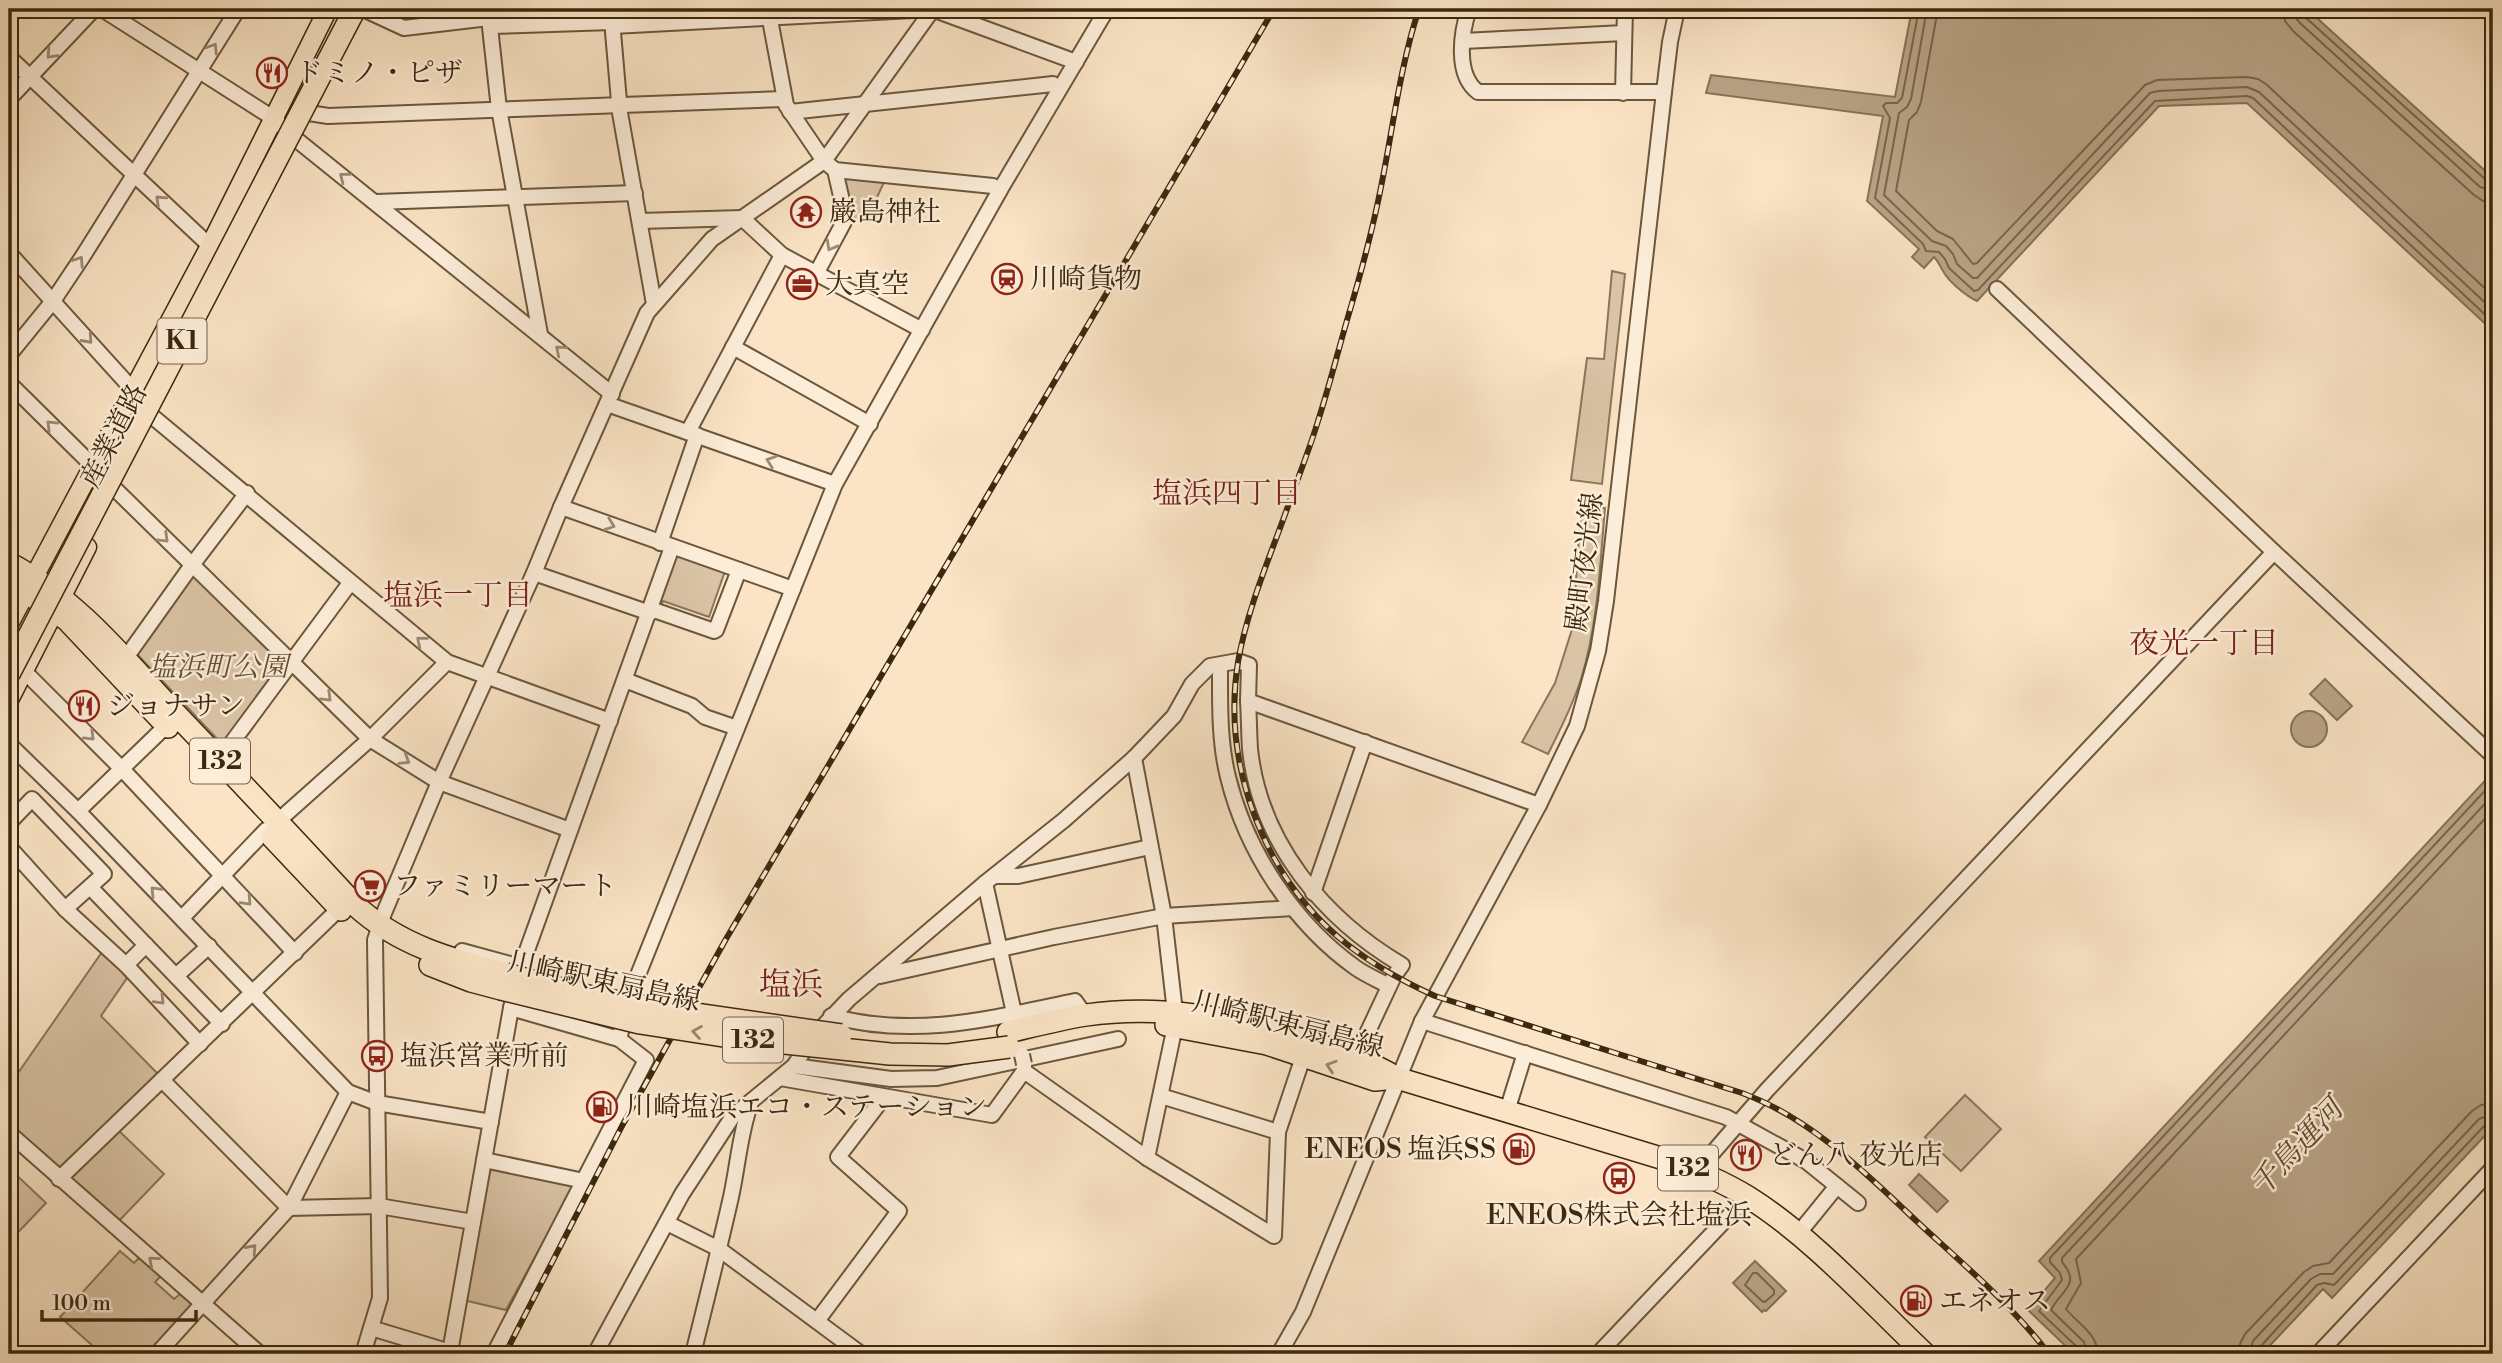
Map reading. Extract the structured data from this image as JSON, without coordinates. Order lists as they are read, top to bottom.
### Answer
{
  "streets": {
    "highway": ["K1", "132", "川崎駅東扇島線"],
    "main road": ["産業道路"],
    "street": ["殿町夜光線"]
  },
  "crossings": [
    ["K1", "産業道路"],
    ["産業道路", "132"],
    ["産業道路", "川崎駅東扇島線"],
    ["殿町夜光線", "川崎駅東扇島線"],
    ["132", "川崎駅東扇島線"]
  ],
  "districts": [
    "塩浜四丁目",
    "塩浜一丁目",
    "夜光一丁目",
    "塩浜"
  ],
  "water": ["千鳥運河"],
  "parks": ["塩浜町公園"],
  "places": {
    "restaurant": ["ドミノ・ピザ", "ジョナサン", "どん八 夜光店"],
    "temple": ["巌島神社"],
    "station": ["川崎貨物"],
    "office": ["大真空"],
    "supermarket": ["ファミリーマート"],
    "bus stop": ["塩浜営業所前", "ENEOS株式会社塩浜"],
    "fuel station": ["川崎塩浜エコ・ステーション", "ENEOS 塩浜SS", "エネオス"]
  },
  "scale_bar": "100 m"
}
